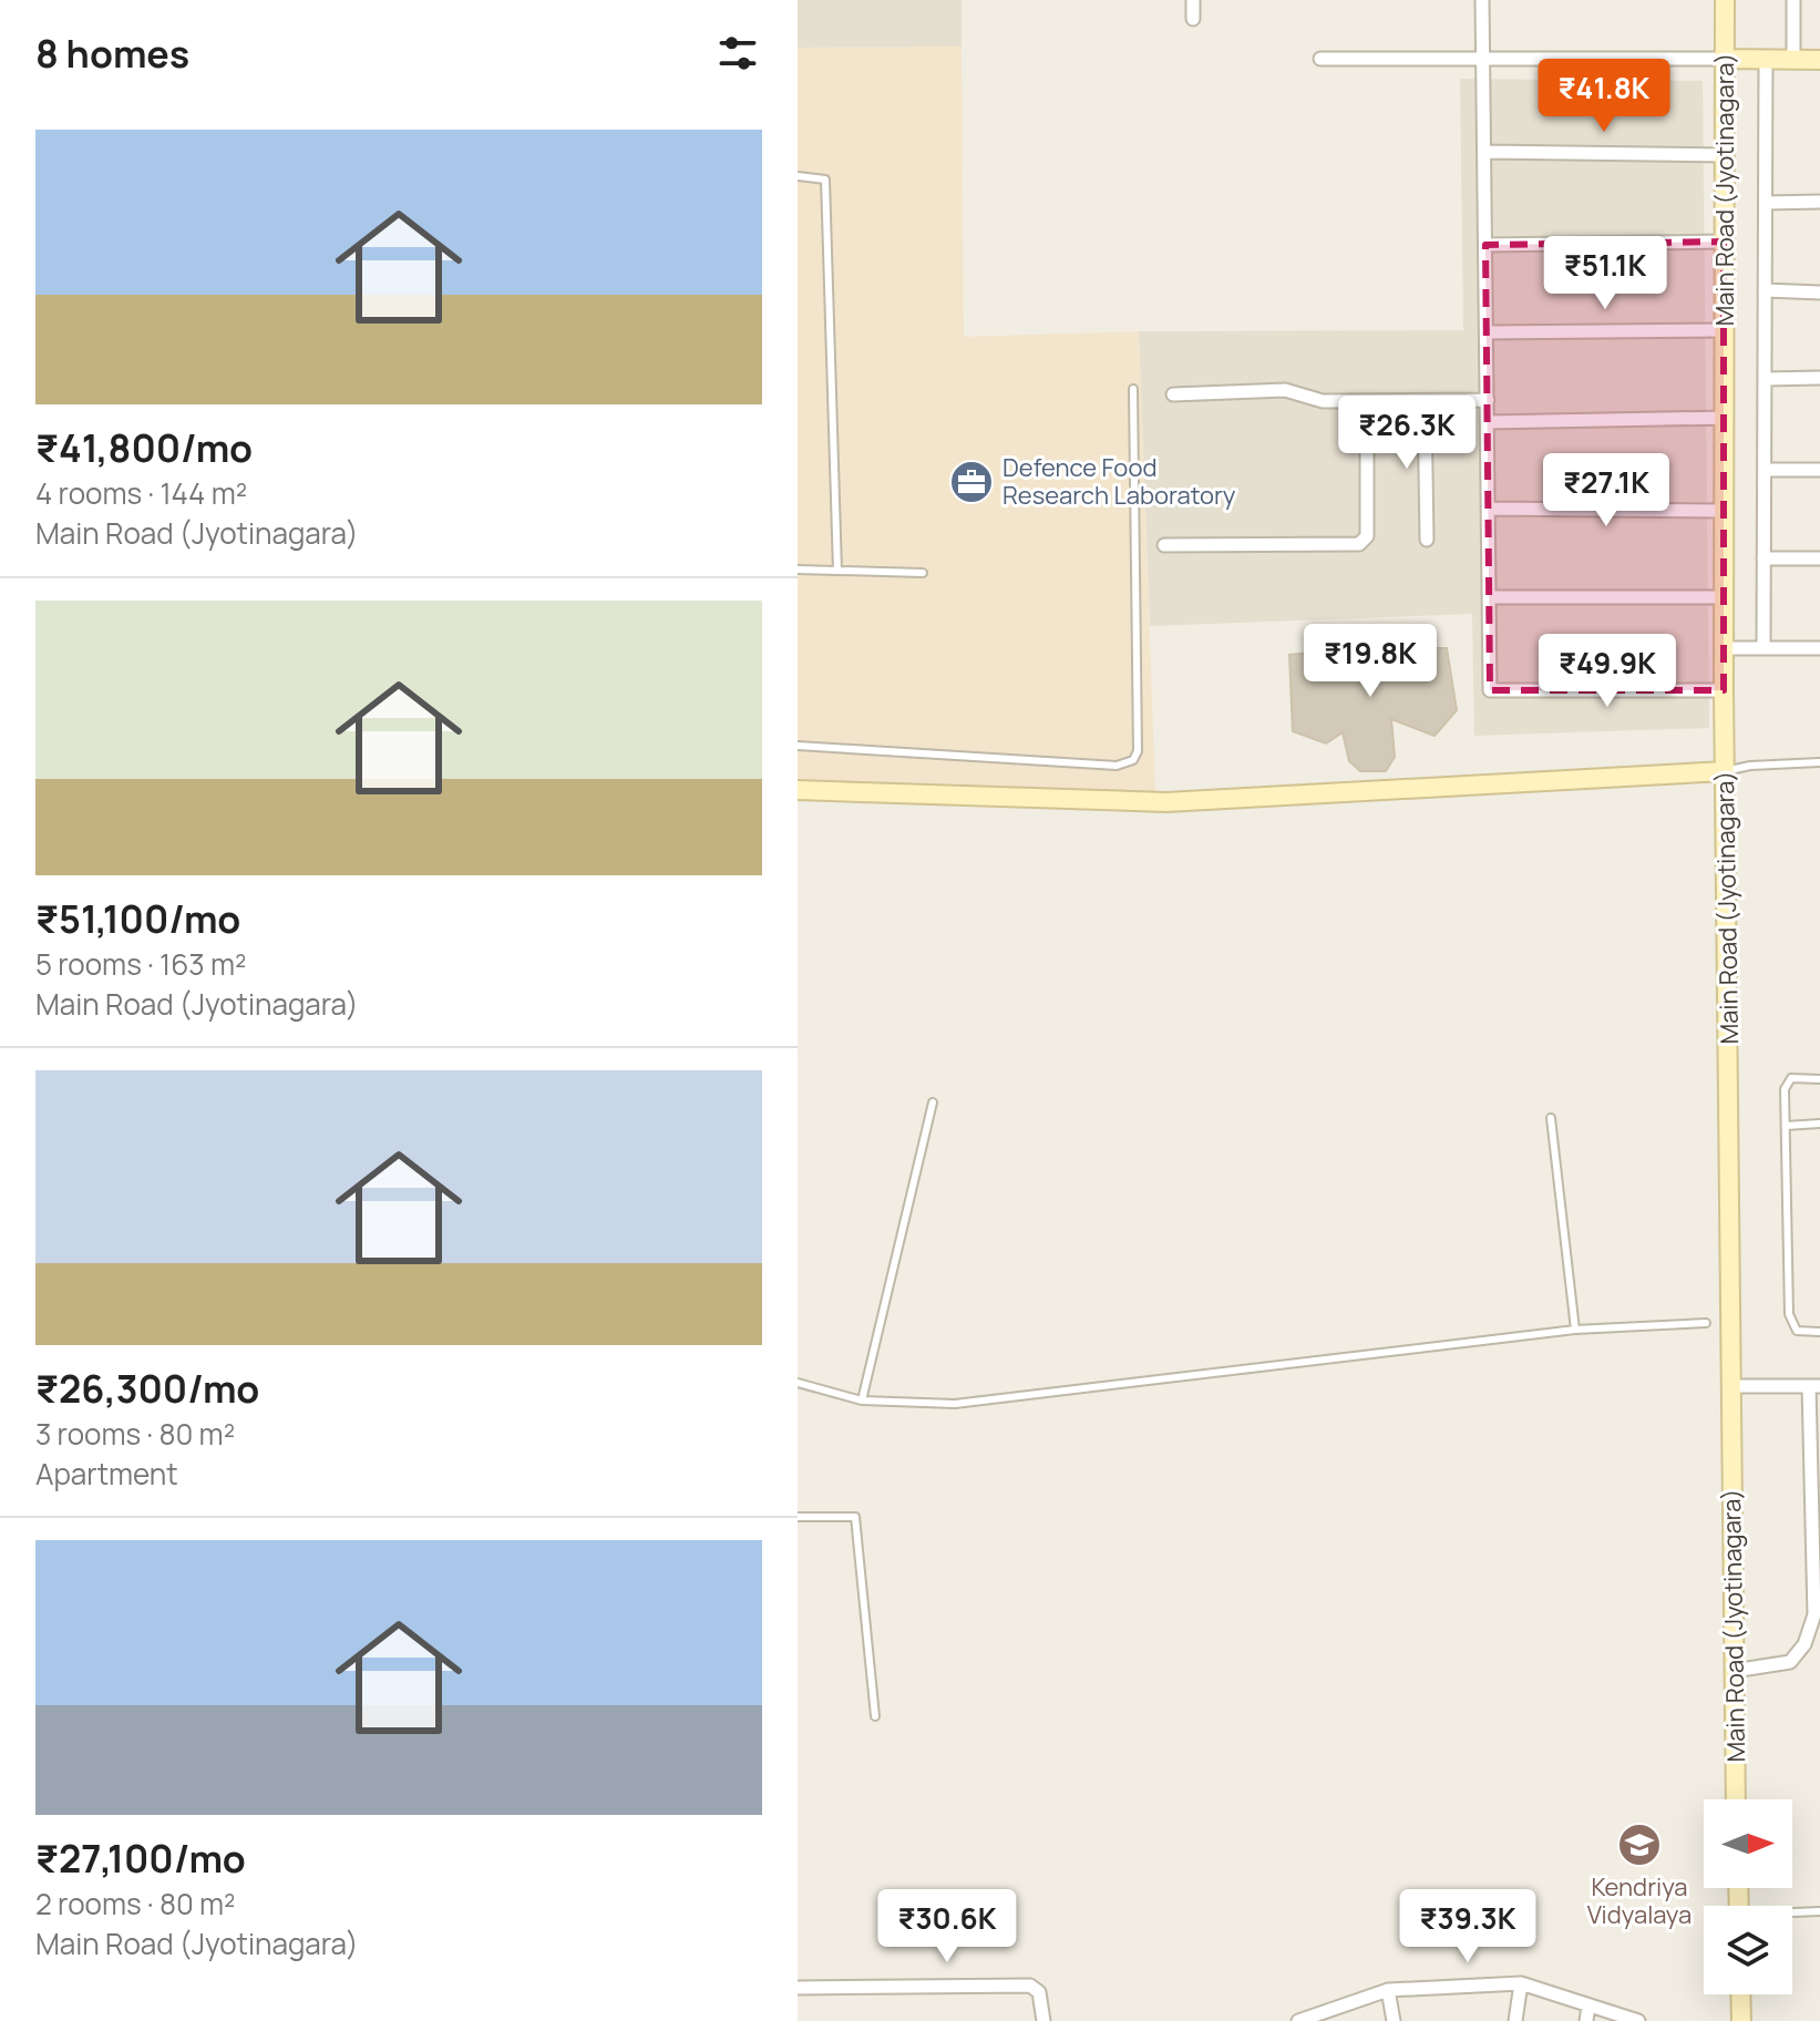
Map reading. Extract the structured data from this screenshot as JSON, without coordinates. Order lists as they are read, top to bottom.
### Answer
{
  "streets": {
    "street": ["Main Road (Jyotinagara)"]
  },
  "places": {
    "office": ["Defence Food Research Laboratory"],
    "school or university": ["Kendriya Vidyalaya"]
  },
  "north": "right",
  "page": {
    "heading": "8 homes",
    "price": [
      "₹41.8K",
      "₹51.1K",
      "₹26.3K",
      "₹27.1K",
      "₹19.8K",
      "₹49.9K",
      "₹30.6K",
      "₹39.3K"
    ],
    "list": [
      {
        "name": "₹41,800/mo",
        "note": "4 rooms · 144 m² · Main Road (Jyotinagara)"
      },
      {
        "name": "₹51,100/mo",
        "note": "5 rooms · 163 m² · Main Road (Jyotinagara)"
      },
      {
        "name": "₹26,300/mo",
        "note": "3 rooms · 80 m² · Apartment"
      },
      {
        "name": "₹27,100/mo",
        "note": "2 rooms · 80 m² · Main Road (Jyotinagara)"
      }
    ]
  }
}
